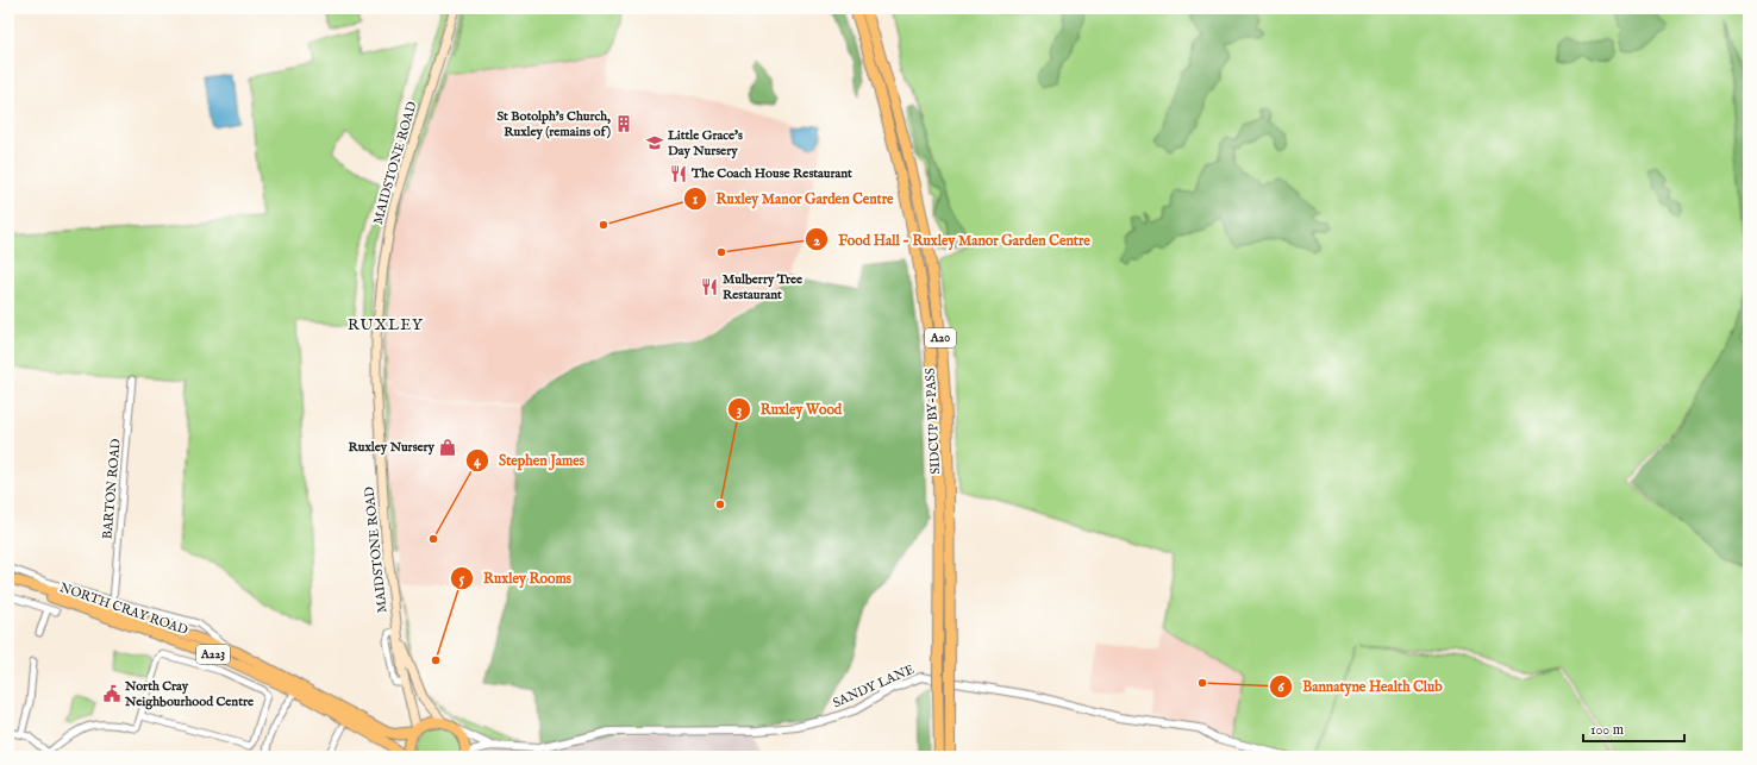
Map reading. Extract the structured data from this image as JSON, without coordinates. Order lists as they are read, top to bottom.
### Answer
{
  "streets": {
    "main road": [
      "MAIDSTONE ROAD",
      "A20",
      "SIDCUP BY-PASS",
      "NORTH CRAY ROAD",
      "A223"
    ],
    "street": ["BARTON ROAD", "SANDY LANE"]
  },
  "crossings": [
    ["MAIDSTONE ROAD", "NORTH CRAY ROAD"],
    ["BARTON ROAD", "NORTH CRAY ROAD"]
  ],
  "districts": ["RUXLEY"],
  "places": {
    "building": ["St Botolph's Church, Ruxley (remains of)"],
    "school or university": ["Little Grace's Day Nursery"],
    "restaurant": ["The Coach House Restaurant", "Mulberry Tree Restaurant"],
    "other": [
      "Ruxley Manor Garden Centre",
      "Food Hall - Ruxley Manor Garden Centre",
      "Ruxley Wood",
      "Stephen James",
      "Ruxley Rooms",
      "Bannatyne Health Club"
    ],
    "shop": ["Ruxley Nursery"],
    "public building": ["North Cray Neighbourhood Centre"]
  },
  "scale_bar": "100 m"
}
